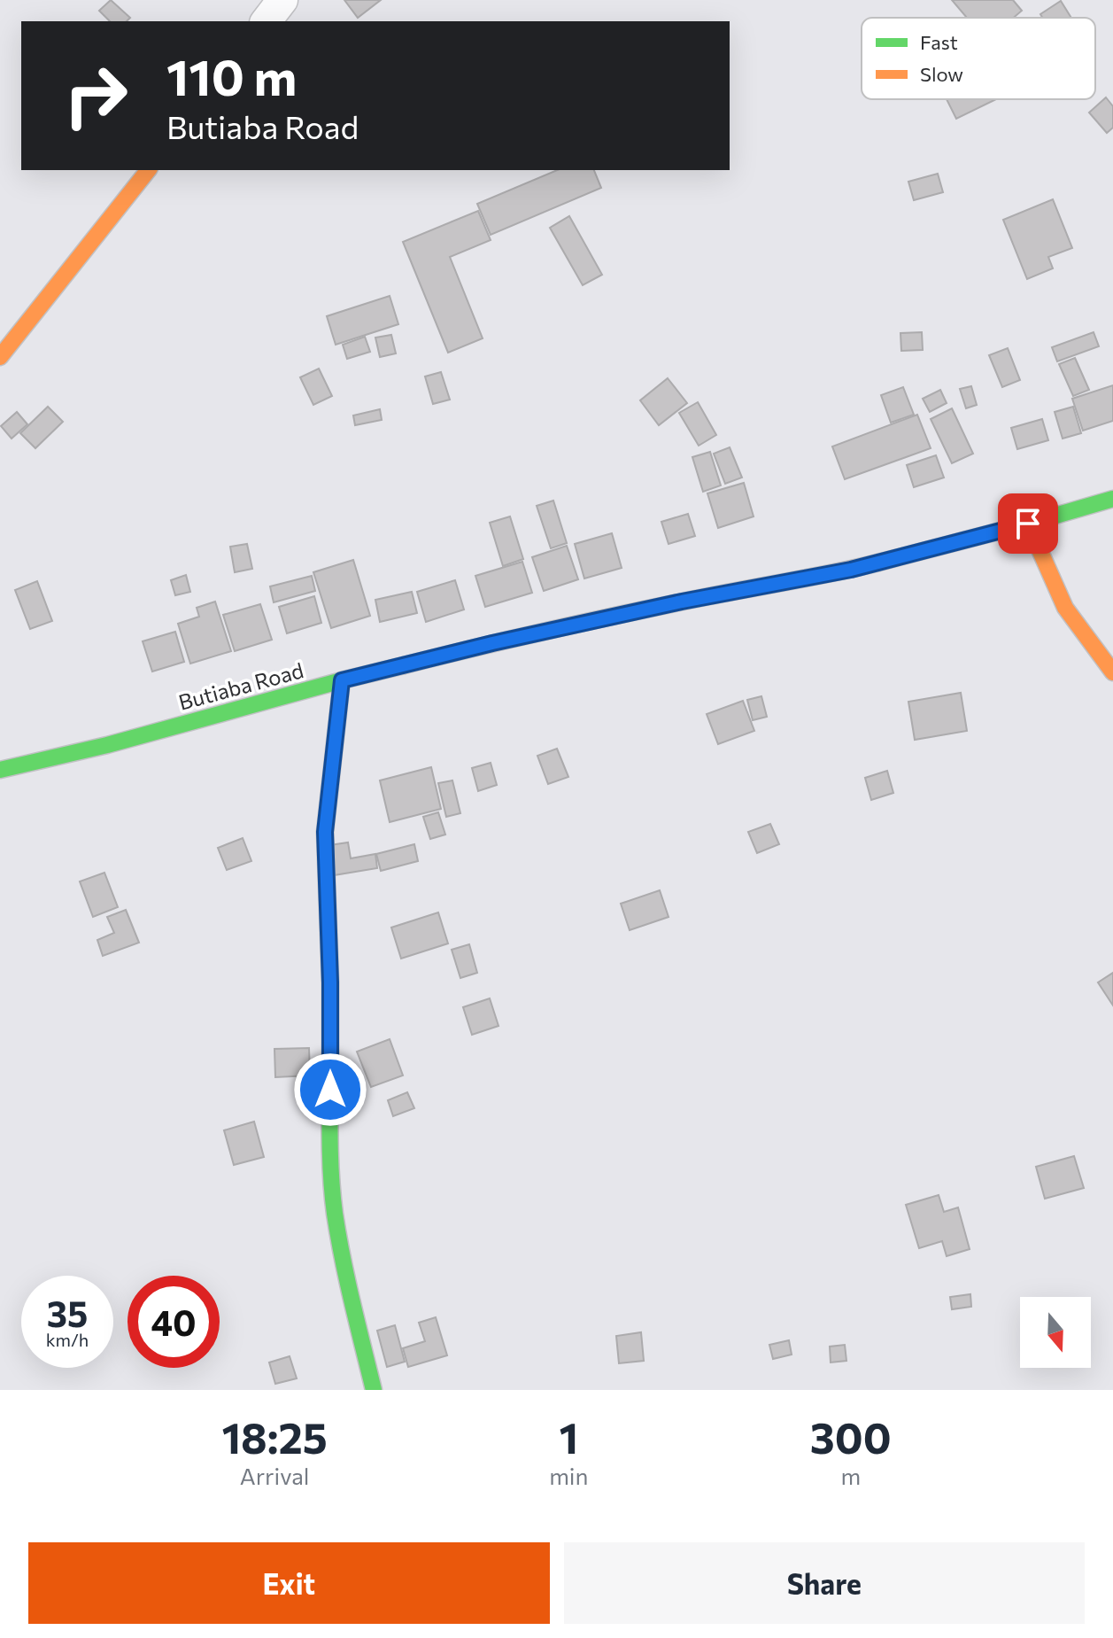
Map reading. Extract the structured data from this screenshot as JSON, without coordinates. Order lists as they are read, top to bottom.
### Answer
{
  "streets": {
    "main road": ["Butiaba Road"]
  },
  "legend": ["Fast", "Slow"],
  "north": "bottom",
  "page": {
    "turn": ["110 m", "Butiaba Road"],
    "speed": "35 km/h",
    "limit": "40",
    "eta": [
      "18:25",
      "Arrival",
      "1",
      "min",
      "300",
      "m"
    ],
    "buttons": ["Exit", "Share"]
  }
}
